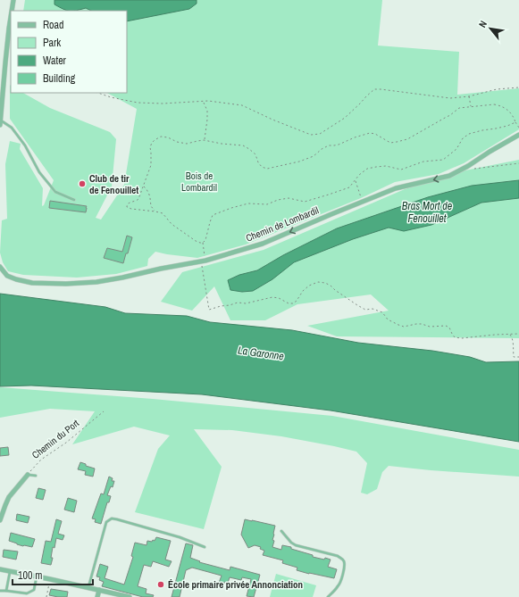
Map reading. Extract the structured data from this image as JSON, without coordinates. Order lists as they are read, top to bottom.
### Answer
{
  "streets": {
    "street": ["Chemin de Lombardil"],
    "path": ["Chemin du Port"]
  },
  "one_way": ["Chemin de Lombardil"],
  "water": ["Bras Mort de Fenouillet", "La Garonne"],
  "parks": ["Bois de Lombardil"],
  "places": ["Club de tir de Fenouillet", "École primaire privée Annonciation"],
  "legend": [
    "Road",
    "Park",
    "Water",
    "Building"
  ],
  "scale_bar": "100 m",
  "north": "top left"
}
